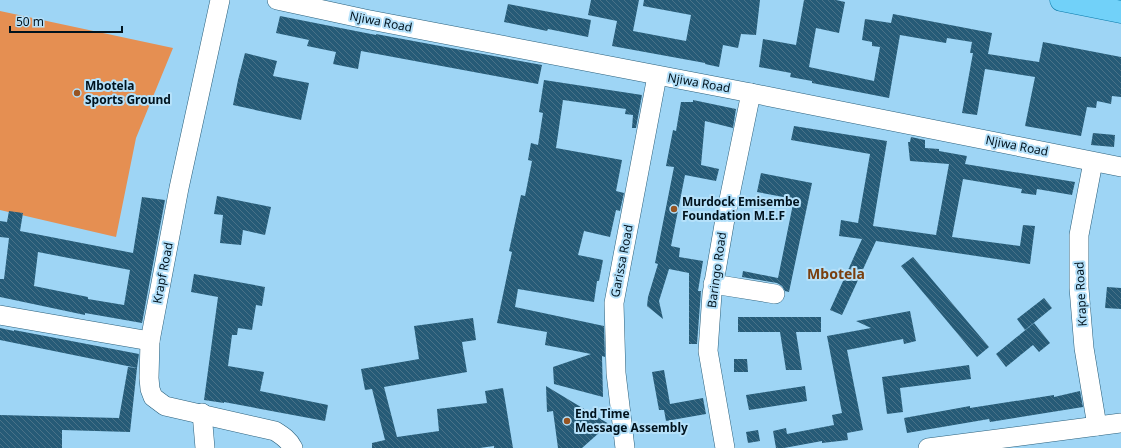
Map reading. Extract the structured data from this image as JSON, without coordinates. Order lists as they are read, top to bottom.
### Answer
{
  "streets": {
    "street": [
      "Njiwa Road",
      "Garissa Road",
      "Baringo Road",
      "Krapf Road",
      "Krape Road"
    ]
  },
  "crossings": [
    ["Njiwa Road", "Garissa Road"],
    ["Njiwa Road", "Baringo Road"],
    ["Njiwa Road", "Krape Road"]
  ],
  "districts": ["Mbotela"],
  "places": ["Mbotela Sports Ground", "Murdock Emisembe Foundation M.E.F", "End Time Message Assembly"],
  "scale_bar": "50 m"
}
